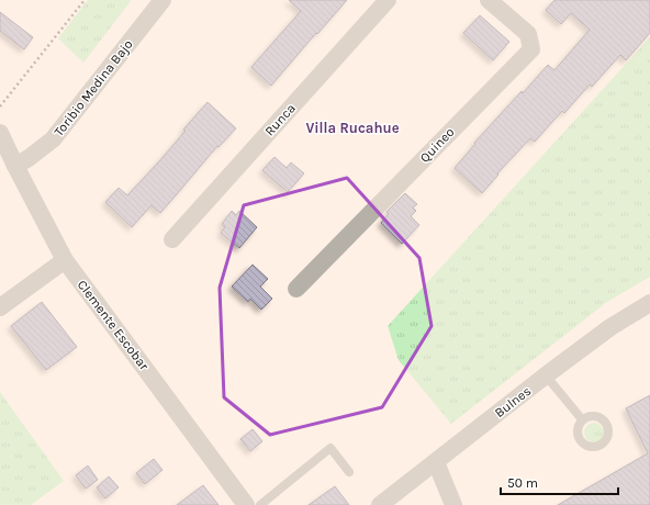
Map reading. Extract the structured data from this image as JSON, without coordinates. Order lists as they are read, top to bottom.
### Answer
{
  "streets": {
    "street": [
      "Toribio Medina Bajo",
      "Runca",
      "Quineo",
      "Clemente Escobar",
      "Bulnes"
    ]
  },
  "crossings": [
    ["Toribio Medina Bajo", "Clemente Escobar"]
  ],
  "districts": ["Villa Rucahue"],
  "scale_bar": "50 m"
}
